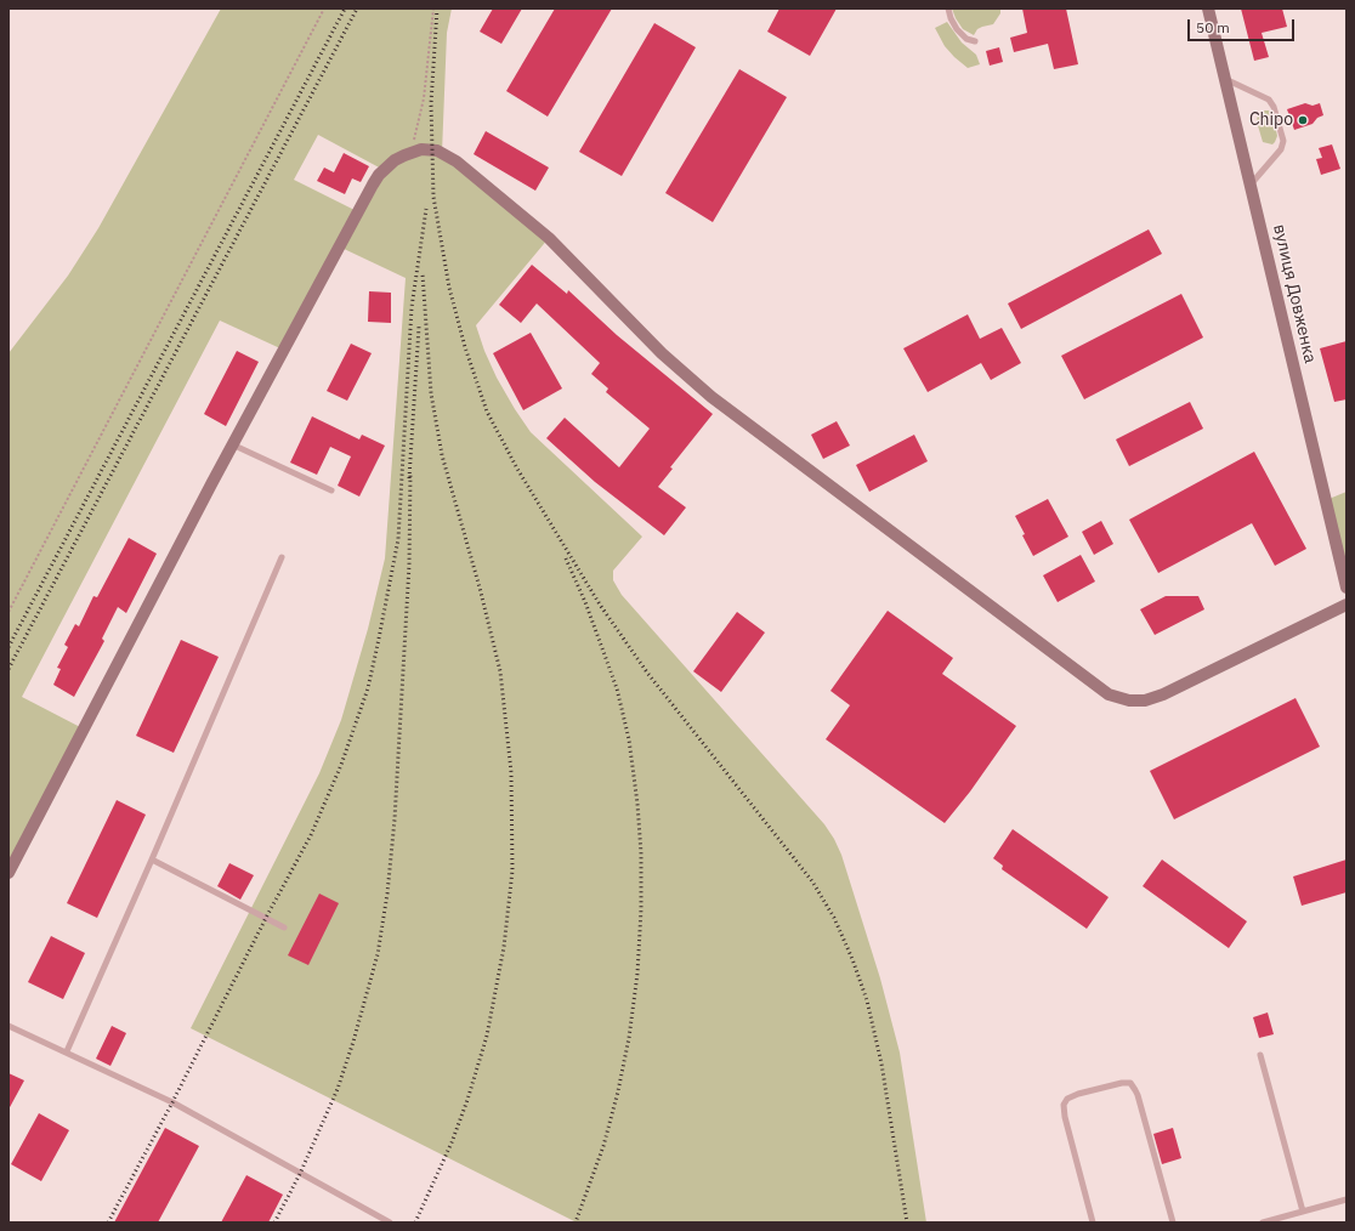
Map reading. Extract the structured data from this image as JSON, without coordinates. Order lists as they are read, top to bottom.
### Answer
{
  "streets": {
    "street": ["вулиця Довженка"]
  },
  "places": ["Chipo"],
  "scale_bar": "50 m"
}
